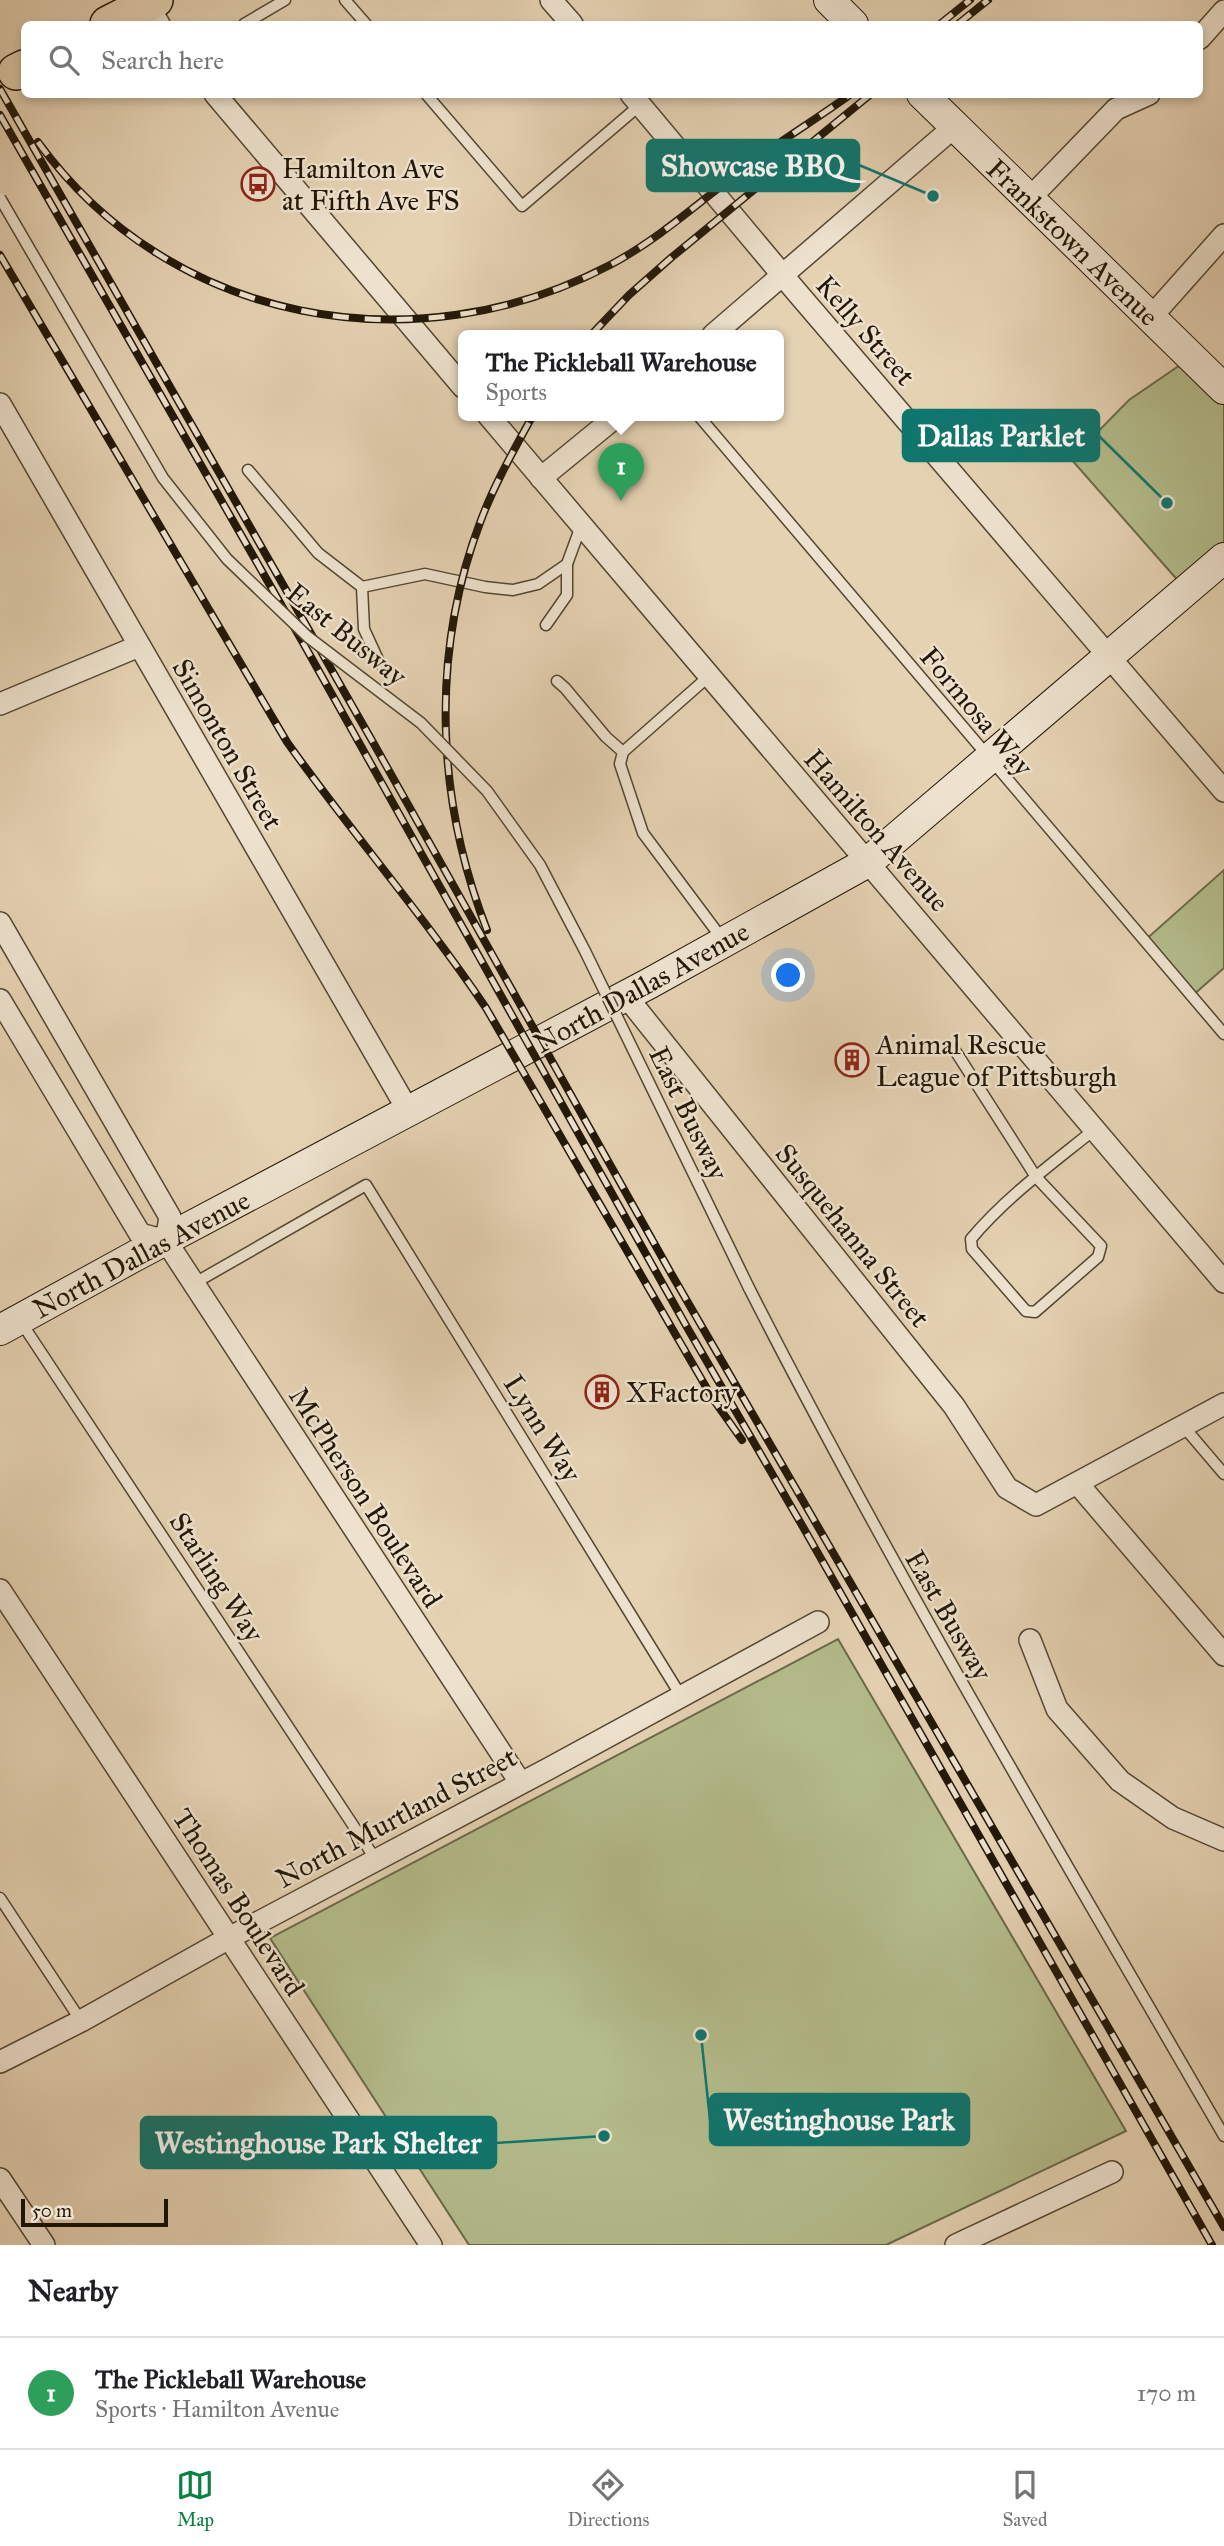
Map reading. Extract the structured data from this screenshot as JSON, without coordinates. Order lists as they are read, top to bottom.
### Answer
{
  "streets": {
    "main road": ["Frankstown Avenue", "North Dallas Avenue"],
    "street": [
      "Kelly Street",
      "Simonton Street",
      "Hamilton Avenue",
      "Susquehanna Street",
      "McPherson Boulevard",
      "North Murtland Street",
      "Thomas Boulevard"
    ],
    "lane": [
      "East Busway",
      "Formosa Way",
      "Lynn Way",
      "Starling Way"
    ]
  },
  "crossings": [
    ["Kelly Street", "North Dallas Avenue"],
    ["Formosa Way", "North Dallas Avenue"],
    ["Simonton Street", "North Dallas Avenue"],
    ["Hamilton Avenue", "North Dallas Avenue"],
    ["North Dallas Avenue", "Susquehanna Street"],
    ["North Dallas Avenue", "McPherson Boulevard"],
    ["North Dallas Avenue", "Starling Way"],
    ["Lynn Way", "McPherson Boulevard"],
    ["Lynn Way", "North Murtland Street"],
    ["McPherson Boulevard", "North Murtland Street"],
    ["Starling Way", "North Murtland Street"],
    ["North Murtland Street", "Thomas Boulevard"]
  ],
  "places": {
    "bus stop": ["Hamilton Ave at Fifth Ave FS"],
    "other": [
      "Showcase BBQ",
      "Dallas Parklet",
      "Westinghouse Park",
      "Westinghouse Park Shelter"
    ],
    "building": ["Animal Rescue League of Pittsburgh", "XFactory"]
  },
  "scale_bar": "50 m",
  "page": {
    "search": "Search here",
    "popup": ["The Pickleball Warehouse", "Sports"],
    "pins": "1",
    "scale": "50 m",
    "heading": "Nearby",
    "list": [
      {
        "mark": "1",
        "name": "The Pickleball Warehouse",
        "note": "Sports · Hamilton Avenue",
        "value": "170 m"
      }
    ],
    "nav": ["Map", "Directions", "Saved"]
  }
}
